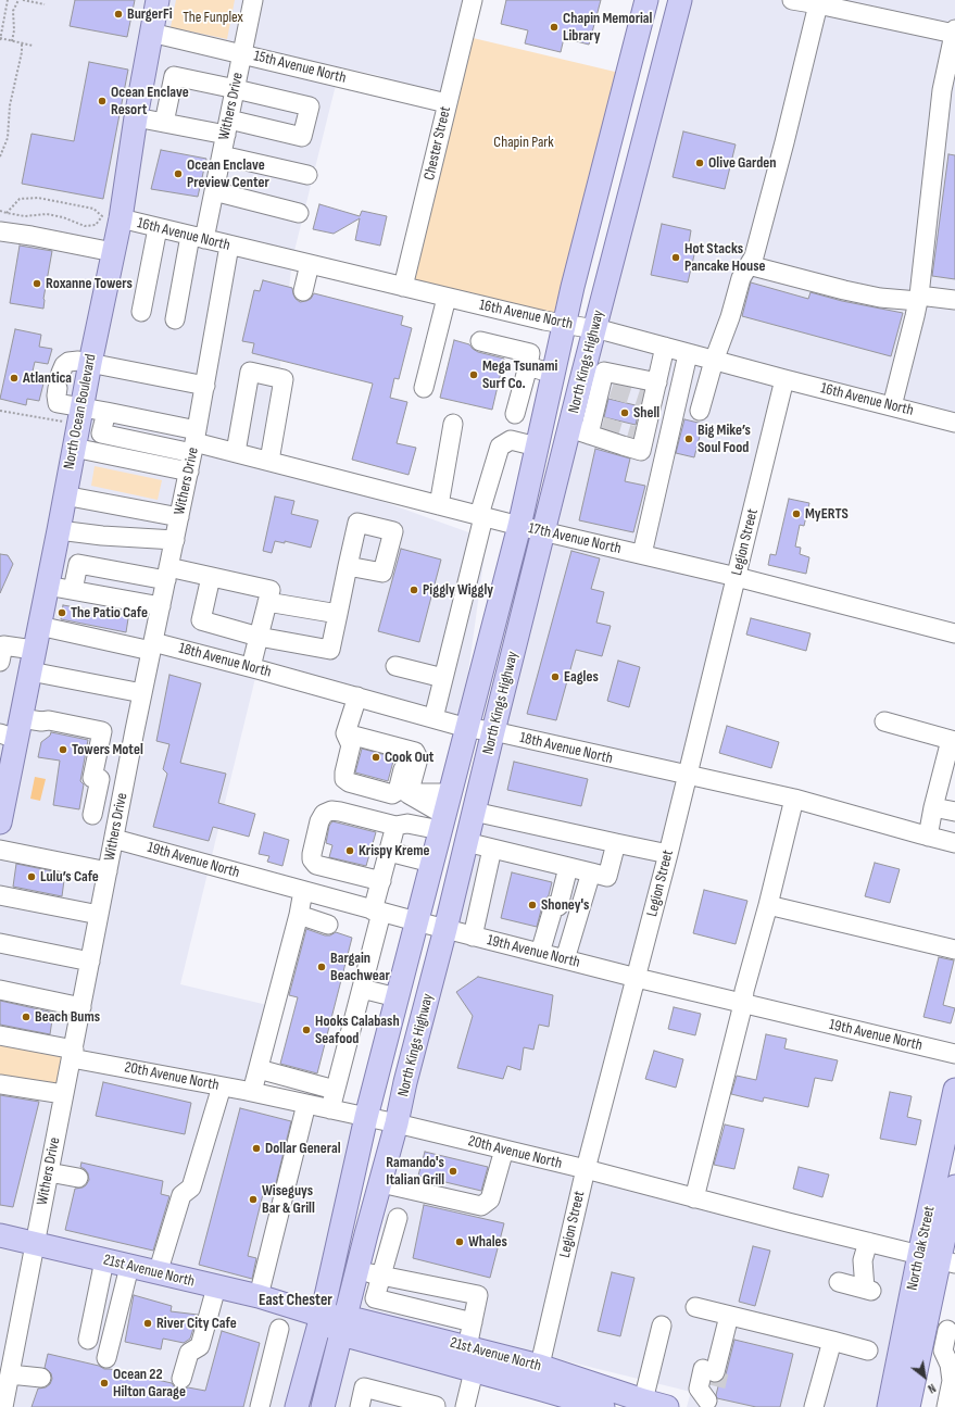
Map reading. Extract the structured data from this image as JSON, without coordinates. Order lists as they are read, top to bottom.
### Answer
{
  "streets": {
    "main road": [
      "North Kings Highway",
      "North Ocean Boulevard",
      "North Oak Street",
      "21st Avenue North"
    ],
    "street": [
      "15th Avenue North",
      "Withers Drive",
      "Chester Street",
      "16th Avenue North",
      "17th Avenue North",
      "Legion Street",
      "18th Avenue North",
      "19th Avenue North",
      "20th Avenue North"
    ]
  },
  "crossings": [
    ["15th Avenue North", "Withers Drive"],
    ["15th Avenue North", "Chester Street"],
    ["15th Avenue North", "North Ocean Boulevard"],
    ["Withers Drive", "16th Avenue North"],
    ["Withers Drive", "17th Avenue North"],
    ["Withers Drive", "18th Avenue North"],
    ["Withers Drive", "19th Avenue North"],
    ["Withers Drive", "20th Avenue North"],
    ["Withers Drive", "21st Avenue North"],
    ["Chester Street", "16th Avenue North"],
    ["16th Avenue North", "North Kings Highway"],
    ["16th Avenue North", "North Ocean Boulevard"],
    ["16th Avenue North", "Legion Street"],
    ["North Kings Highway", "17th Avenue North"],
    ["North Kings Highway", "18th Avenue North"],
    ["North Kings Highway", "19th Avenue North"],
    ["North Kings Highway", "20th Avenue North"],
    ["North Kings Highway", "21st Avenue North"],
    ["North Ocean Boulevard", "18th Avenue North"],
    ["17th Avenue North", "Legion Street"],
    ["Legion Street", "18th Avenue North"],
    ["Legion Street", "19th Avenue North"],
    ["Legion Street", "20th Avenue North"],
    ["Legion Street", "21st Avenue North"],
    ["20th Avenue North", "North Oak Street"]
  ],
  "districts": ["East Chester"],
  "parks": ["The Funplex", "Chapin Park"],
  "places": [
    "BurgerFi",
    "Chapin Memorial Library",
    "Ocean Enclave Resort",
    "Olive Garden",
    "Ocean Enclave Preview Center",
    "Hot Stacks Pancake House",
    "Roxanne Towers",
    "Mega Tsunami Surf Co.",
    "Atlantica",
    "Shell",
    "Big Mike’s Soul Food",
    "MyERTS",
    "Piggly Wiggly",
    "The Patio Cafe",
    "Eagles",
    "Towers Motel",
    "Cook Out",
    "Krispy Kreme",
    "Lulu’s Cafe",
    "Shoney's",
    "Bargain Beachwear",
    "Beach Bums",
    "Hooks Calabash Seafood",
    "Dollar General",
    "Ramando's Italian Grill",
    "Wiseguys Bar & Grill",
    "Whales",
    "River City Cafe",
    "Ocean 22 Hilton Garage"
  ],
  "north": "bottom right"
}
